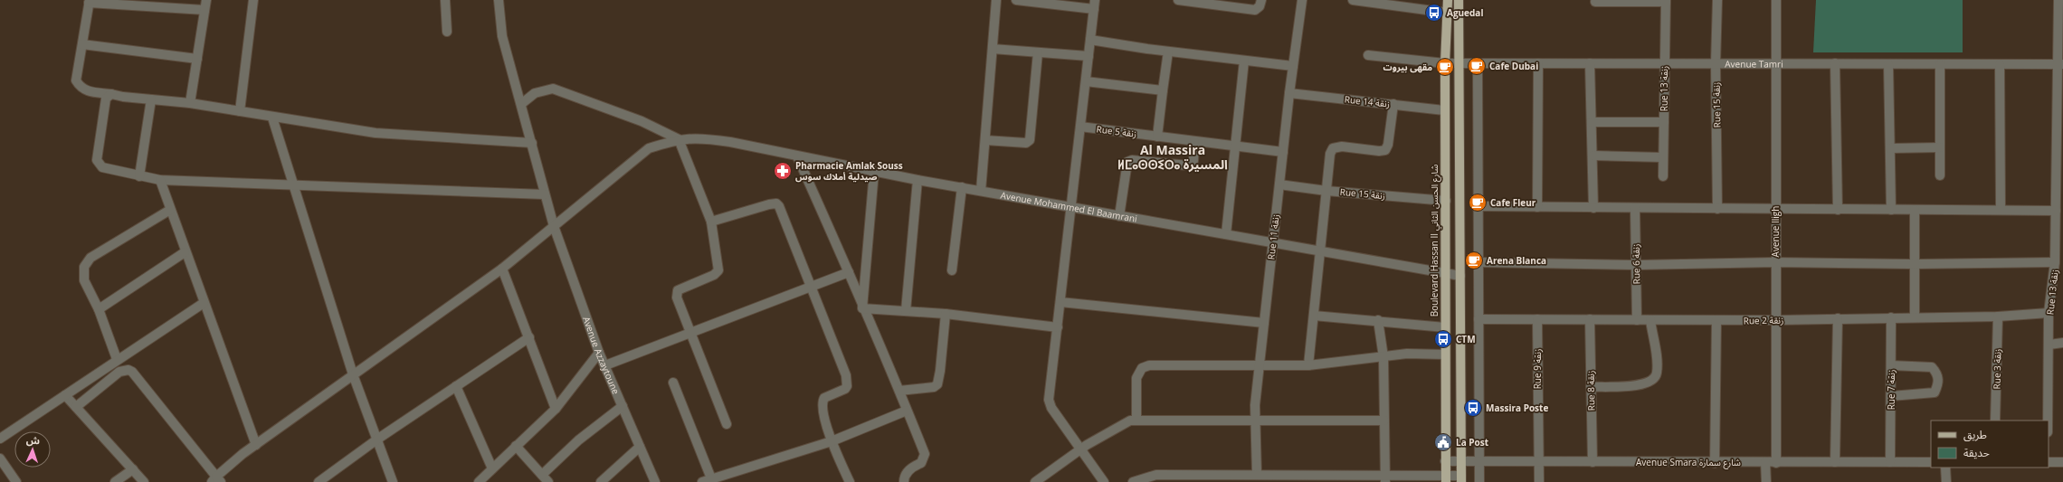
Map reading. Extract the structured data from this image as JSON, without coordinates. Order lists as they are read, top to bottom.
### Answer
{
  "streets": {
    "main road": ["Boulevard Hassan II شارع الحسن الثاني"],
    "street": [
      "Avenue Tamri",
      "Rue 13 زنقة",
      "Rue 14 زنقة",
      "Rue 15 زنقة",
      "Rue 5 زنقة",
      "Avenue Mohammed El Baamrani",
      "Avenue Iligh",
      "Rue 11 زنقة",
      "Rue 6 زنقة",
      "Rue 2 زنقة",
      "Avenue Azzaytoune",
      "Rue 9 زنقة",
      "Rue 3 زنقة",
      "Rue 7 زنقة",
      "Rue 8 زنقة",
      "Avenue Smara شارع سمارة"
    ]
  },
  "crossings": [
    ["Avenue Tamri", "Rue 13 زنقة"],
    ["Avenue Tamri", "Rue 15 زنقة"],
    ["Avenue Tamri", "Avenue Iligh"],
    ["Avenue Tamri", "Boulevard Hassan II شارع الحسن الثاني"],
    ["Rue 13 زنقة", "Rue 2 زنقة"],
    ["Rue 14 زنقة", "Rue 11 زنقة"],
    ["Rue 14 زنقة", "Boulevard Hassan II شارع الحسن الثاني"],
    ["Rue 15 زنقة", "Rue 11 زنقة"],
    ["Rue 15 زنقة", "Boulevard Hassan II شارع الحسن الثاني"],
    ["Rue 5 زنقة", "Rue 11 زنقة"],
    ["Avenue Mohammed El Baamrani", "Rue 11 زنقة"],
    ["Avenue Mohammed El Baamrani", "Boulevard Hassan II شارع الحسن الثاني"],
    ["Avenue Mohammed El Baamrani", "Avenue Azzaytoune"],
    ["Avenue Iligh", "Rue 2 زنقة"],
    ["Avenue Iligh", "Avenue Smara شارع سمارة"],
    ["Boulevard Hassan II شارع الحسن الثاني", "Avenue Smara شارع سمارة"],
    ["Rue 6 زنقة", "Rue 2 زنقة"],
    ["Rue 2 زنقة", "Rue 9 زنقة"],
    ["Rue 2 زنقة", "Rue 3 زنقة"],
    ["Rue 2 زنقة", "Rue 7 زنقة"],
    ["Rue 2 زنقة", "Rue 8 زنقة"],
    ["Rue 9 زنقة", "Avenue Smara شارع سمارة"],
    ["Rue 7 زنقة", "Avenue Smara شارع سمارة"],
    ["Rue 8 زنقة", "Avenue Smara شارع سمارة"]
  ],
  "districts": ["Al Massira ⵍⵎⴰⵙⵙⵉⵔⴰ المسيرة"],
  "places": {
    "bus stop": ["Aguedal", "CTM", "Massira Poste"],
    "cafe": [
      "Cafe Dubai",
      "مقهى بيروت",
      "Cafe Fleur",
      "Arena Blanca"
    ],
    "pharmacy": ["Pharmacie Amlak Souss صيدلية أملاك سوس"],
    "public building": ["La Post"]
  },
  "legend": ["طريق", "حديقة"],
  "north": "top"
}
